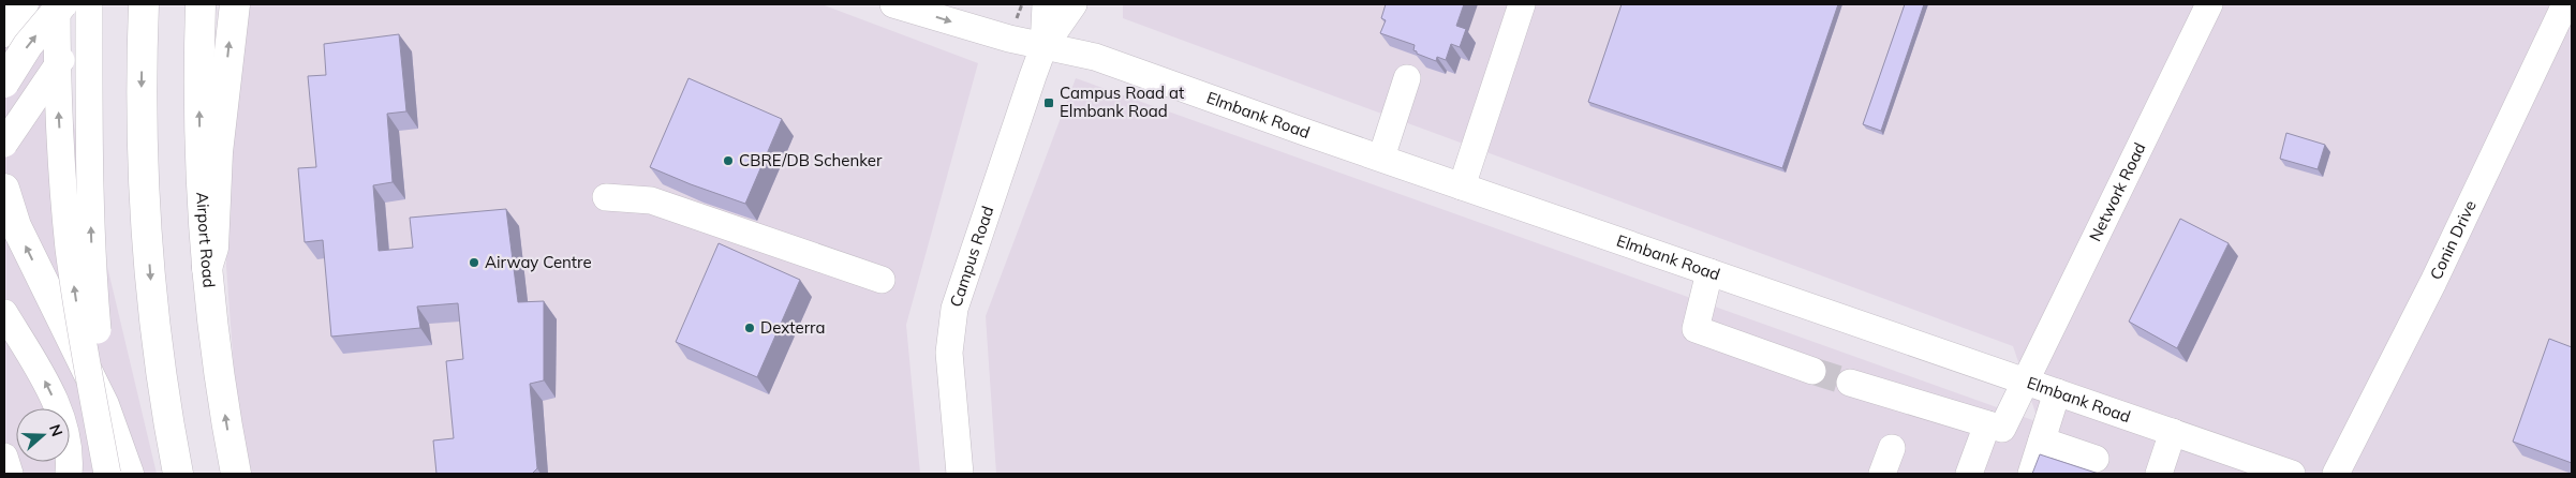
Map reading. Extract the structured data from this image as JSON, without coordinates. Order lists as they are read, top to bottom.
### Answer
{
  "streets": {
    "main road": ["Airport Road"],
    "street": [
      "Elmbank Road",
      "Network Road",
      "Conin Drive",
      "Campus Road"
    ]
  },
  "crossings": [
    ["Elmbank Road", "Network Road"],
    ["Elmbank Road", "Campus Road"]
  ],
  "places": {
    "transit": ["Campus Road at Elmbank Road"],
    "other": ["CBRE/DB Schenker", "Airway Centre", "Dexterra"]
  },
  "north": "right"
}
